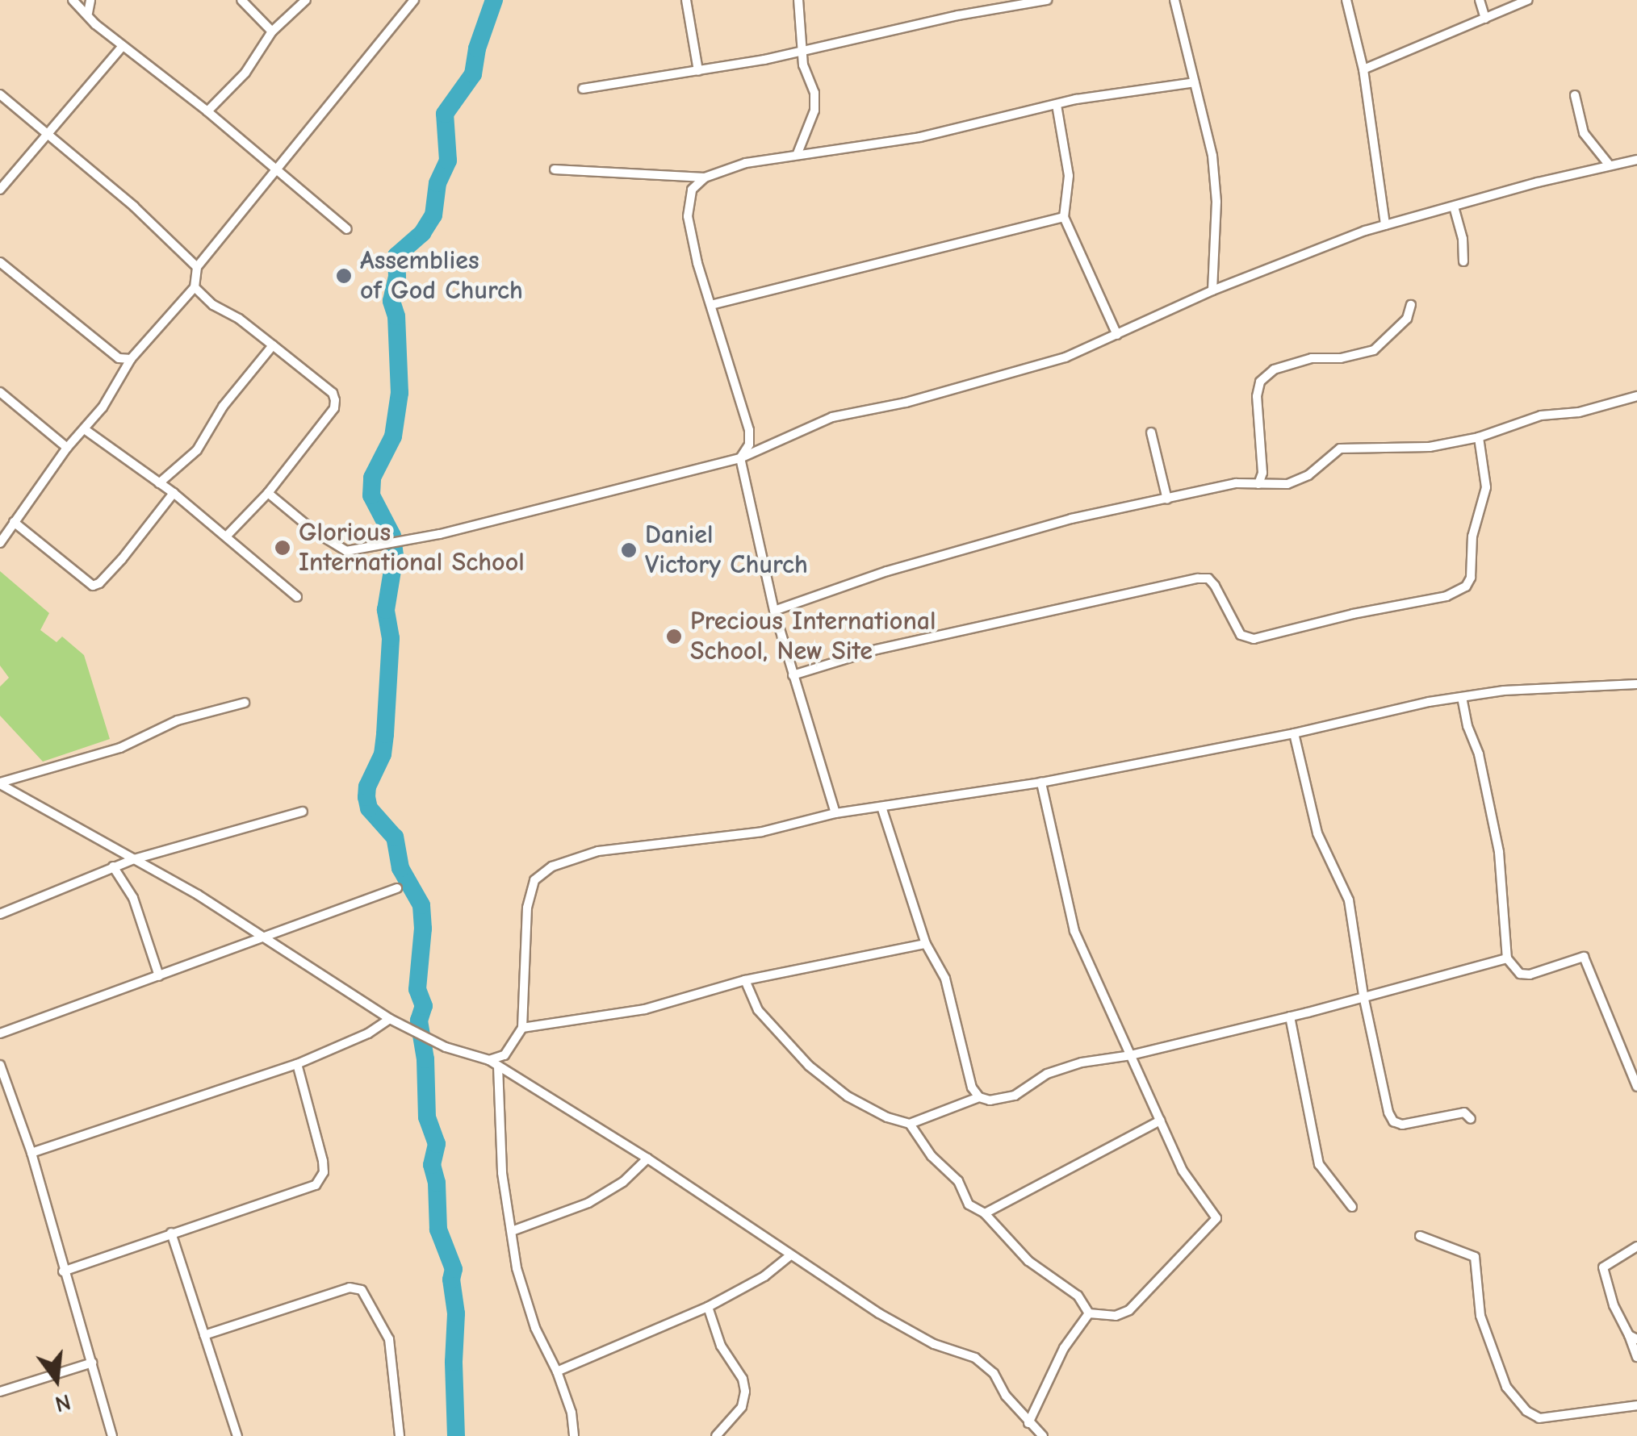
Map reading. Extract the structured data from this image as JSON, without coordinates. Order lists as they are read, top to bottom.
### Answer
{
  "places": [
    "Assemblies of God Church",
    "Glorious International School",
    "Daniel Victory Church",
    "Precious International School, New Site"
  ],
  "north": "bottom"
}
